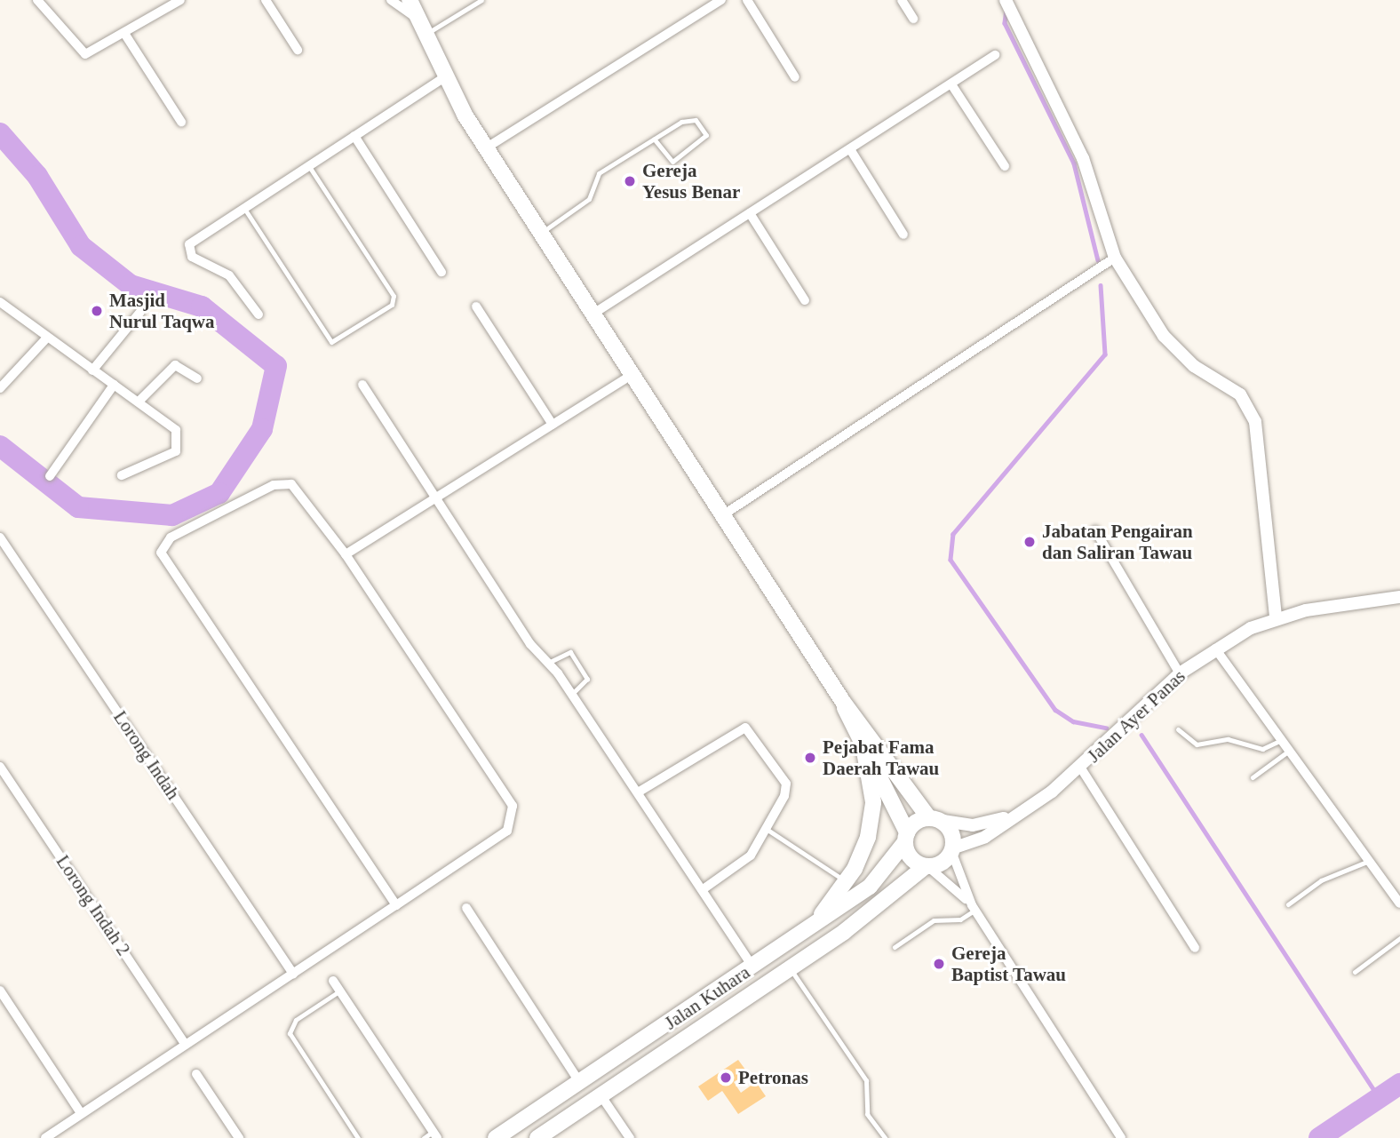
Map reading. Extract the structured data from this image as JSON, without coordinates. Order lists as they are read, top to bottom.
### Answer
{
  "streets": {
    "main road": ["Jalan Kuhara"],
    "street": ["Jalan Ayer Panas", "Lorong Indah", "Lorong Indah 2"]
  },
  "crossings": [
    ["Jalan Ayer Panas", "Jalan Kuhara"]
  ],
  "places": [
    "Gereja Yesus Benar",
    "Masjid Nurul Taqwa",
    "Jabatan Pengairan dan Saliran Tawau",
    "Pejabat Fama Daerah Tawau",
    "Gereja Baptist Tawau",
    "Petronas"
  ]
}
